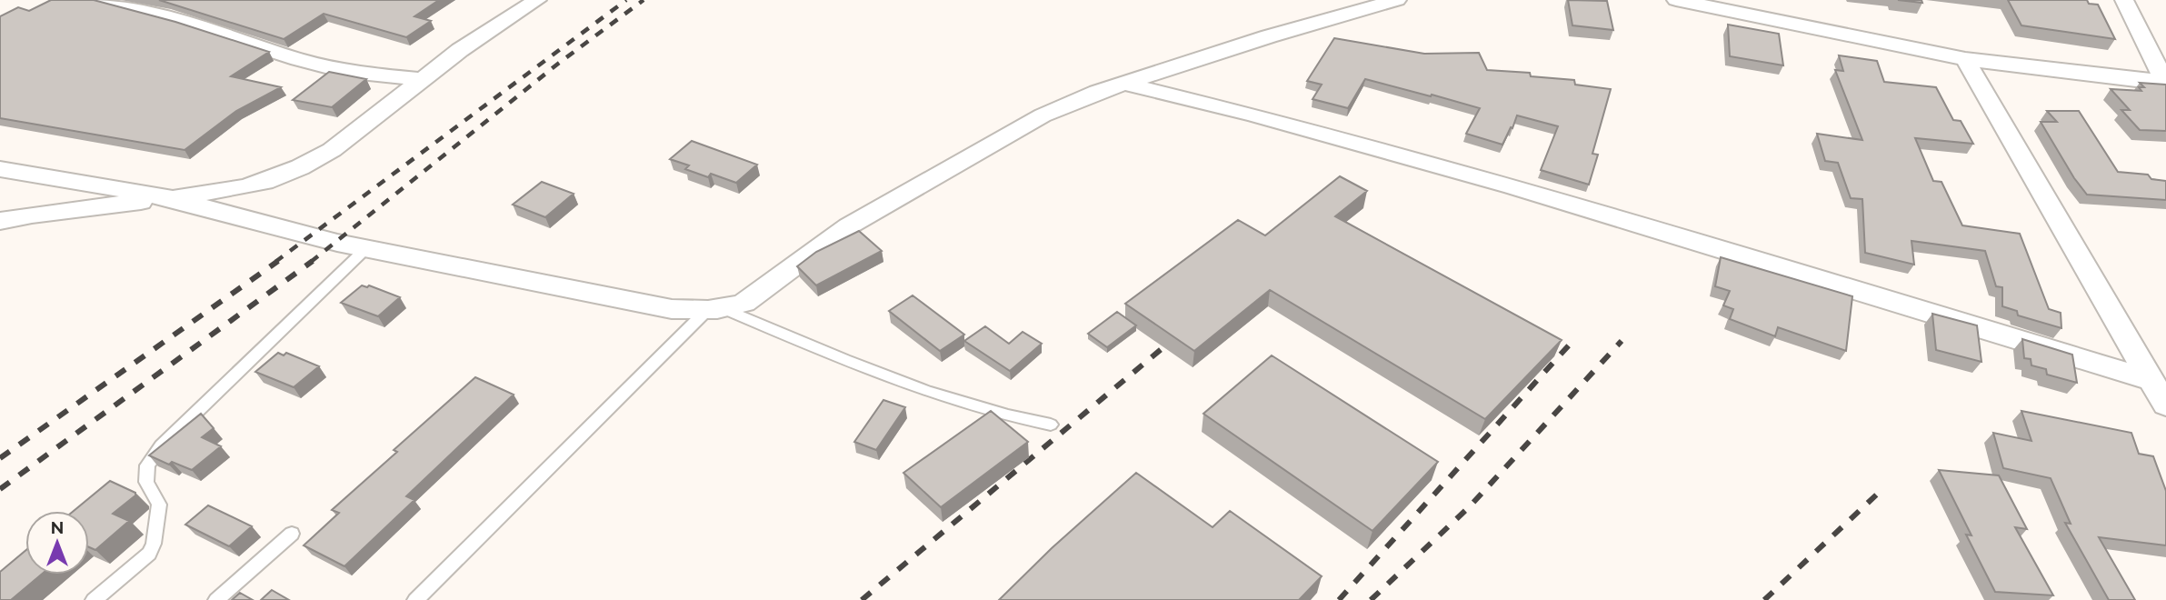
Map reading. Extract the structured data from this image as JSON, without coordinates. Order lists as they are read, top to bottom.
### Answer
{
  "north": "top"
}
